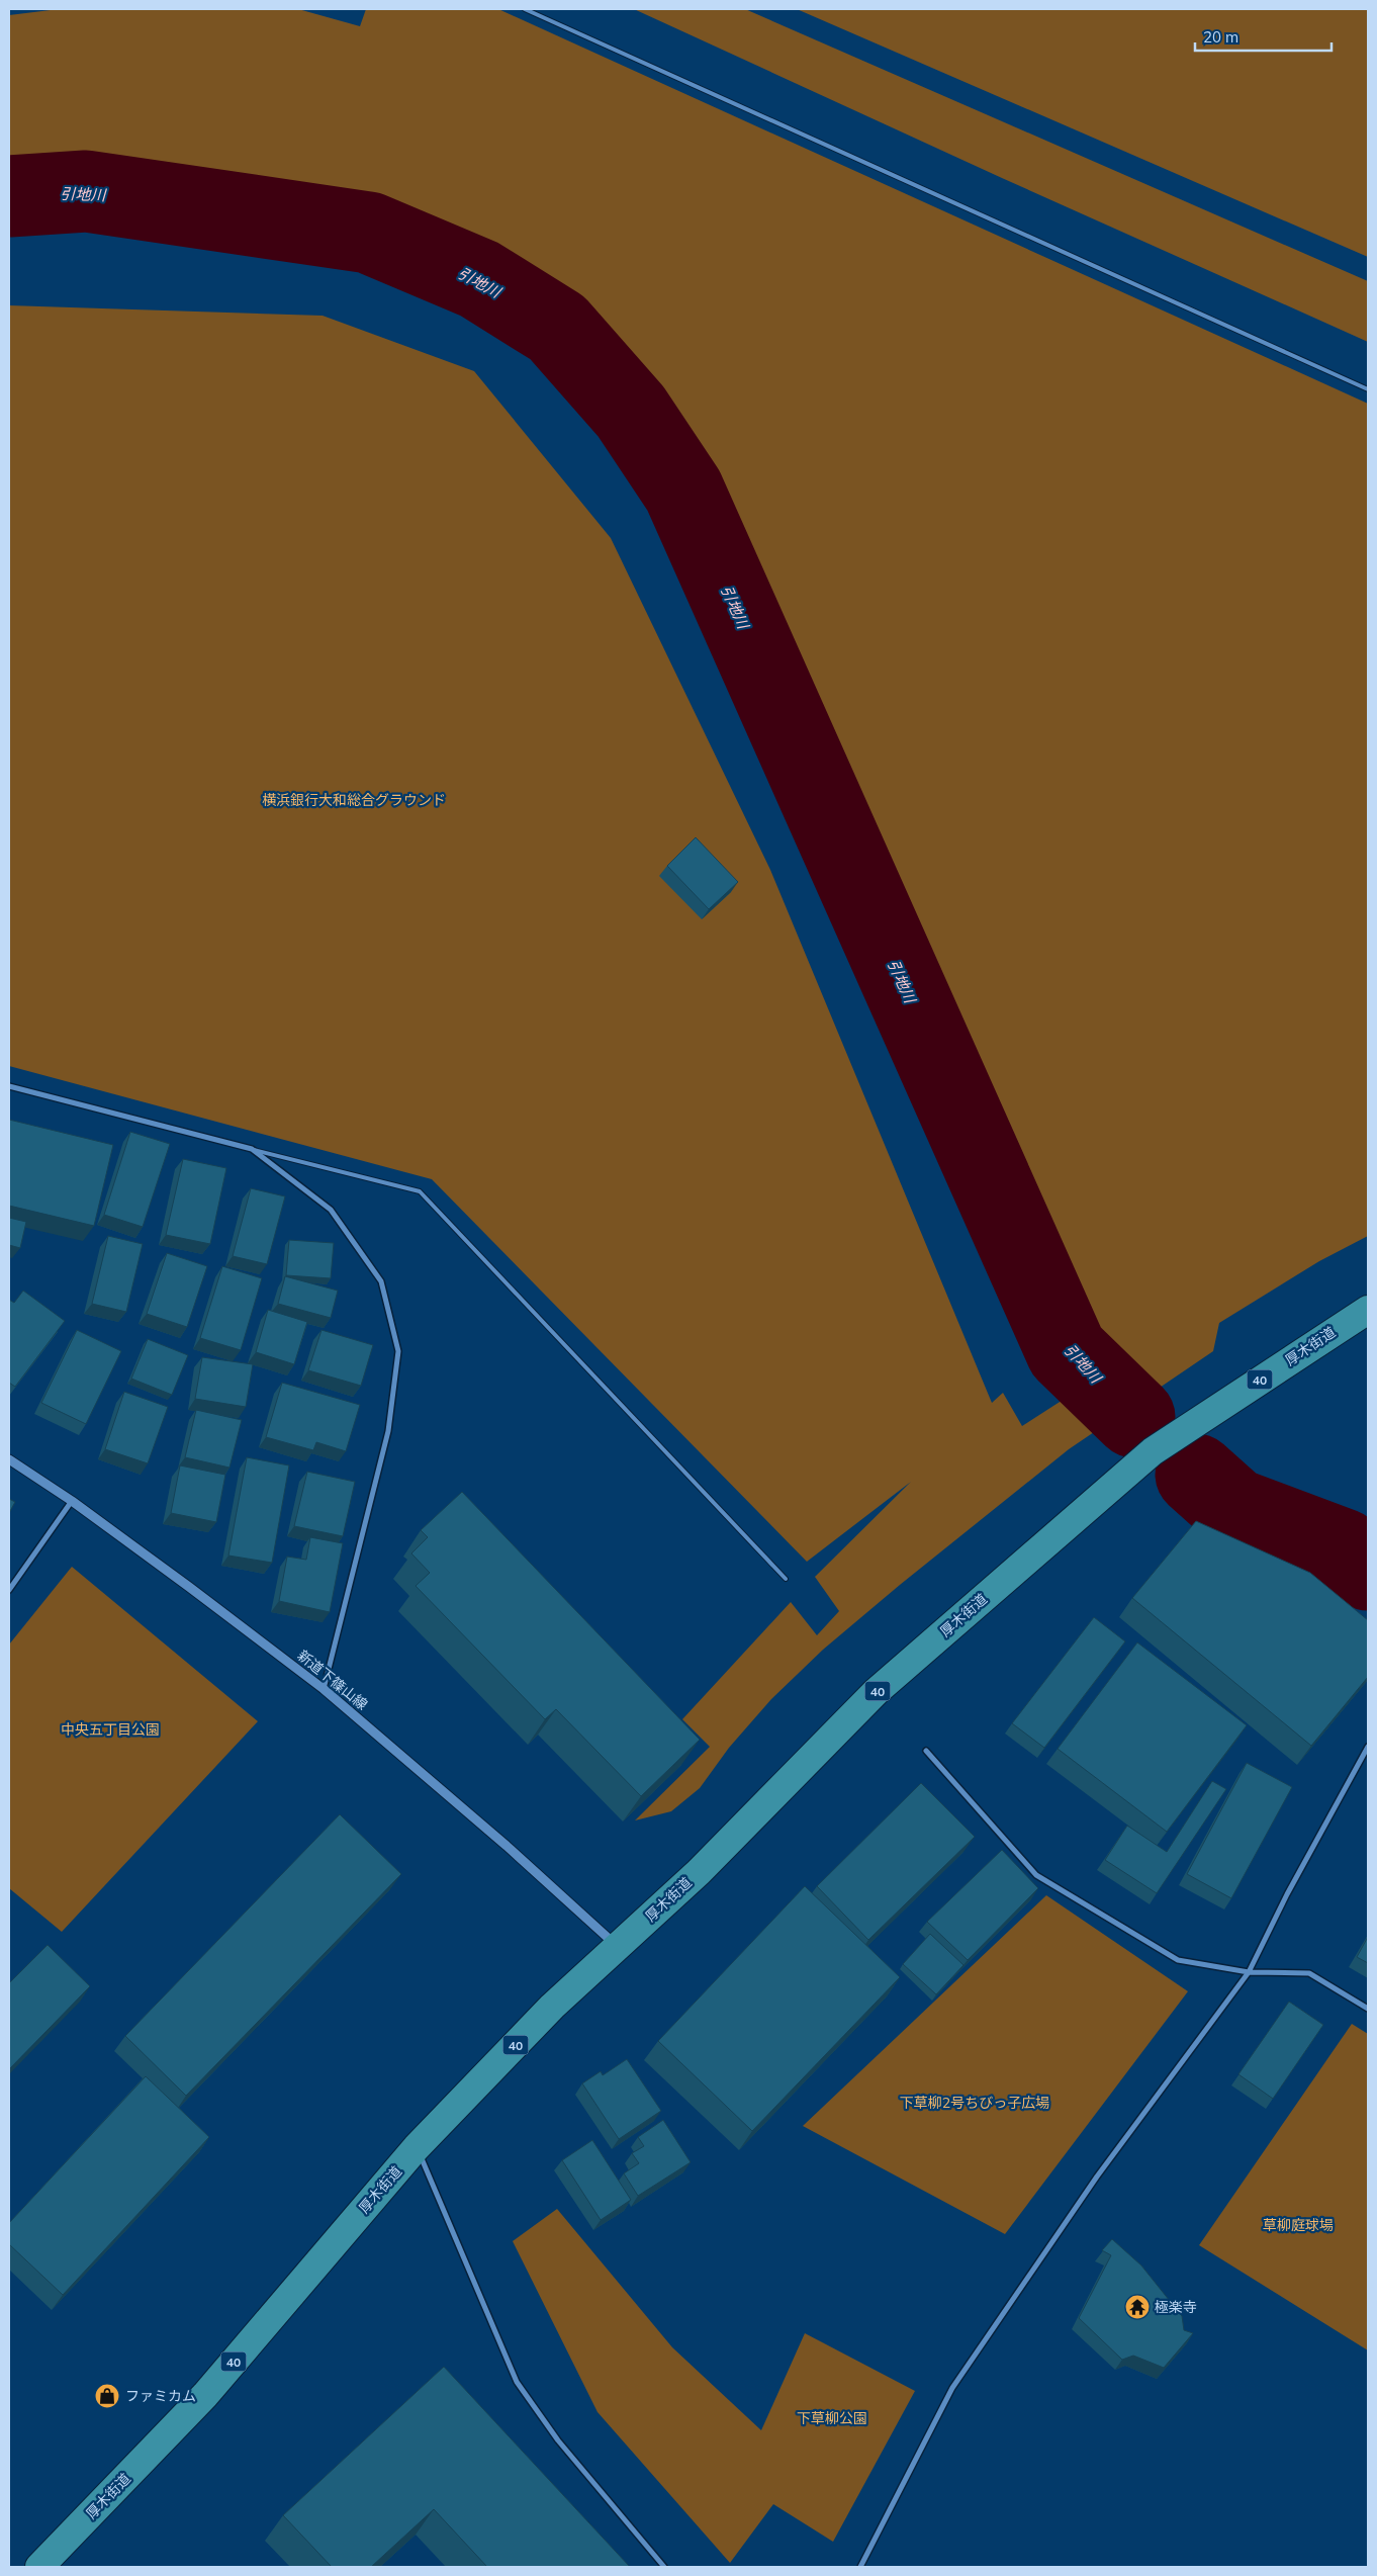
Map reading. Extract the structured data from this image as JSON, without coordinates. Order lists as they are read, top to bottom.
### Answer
{
  "streets": {
    "main road": ["厚木街道", "40"],
    "street": ["新道下篠山線"]
  },
  "crossings": [
    ["厚木街道", "新道下篠山線"]
  ],
  "water": ["引地川"],
  "parks": [
    "横浜銀行大和総合グラウンド",
    "中央五丁目公園",
    "下草柳2号ちびっ子広場",
    "草柳庭球場",
    "下草柳公園"
  ],
  "places": {
    "temple": ["極楽寺"],
    "shop": ["ファミカム"]
  },
  "scale_bar": "20 m"
}
